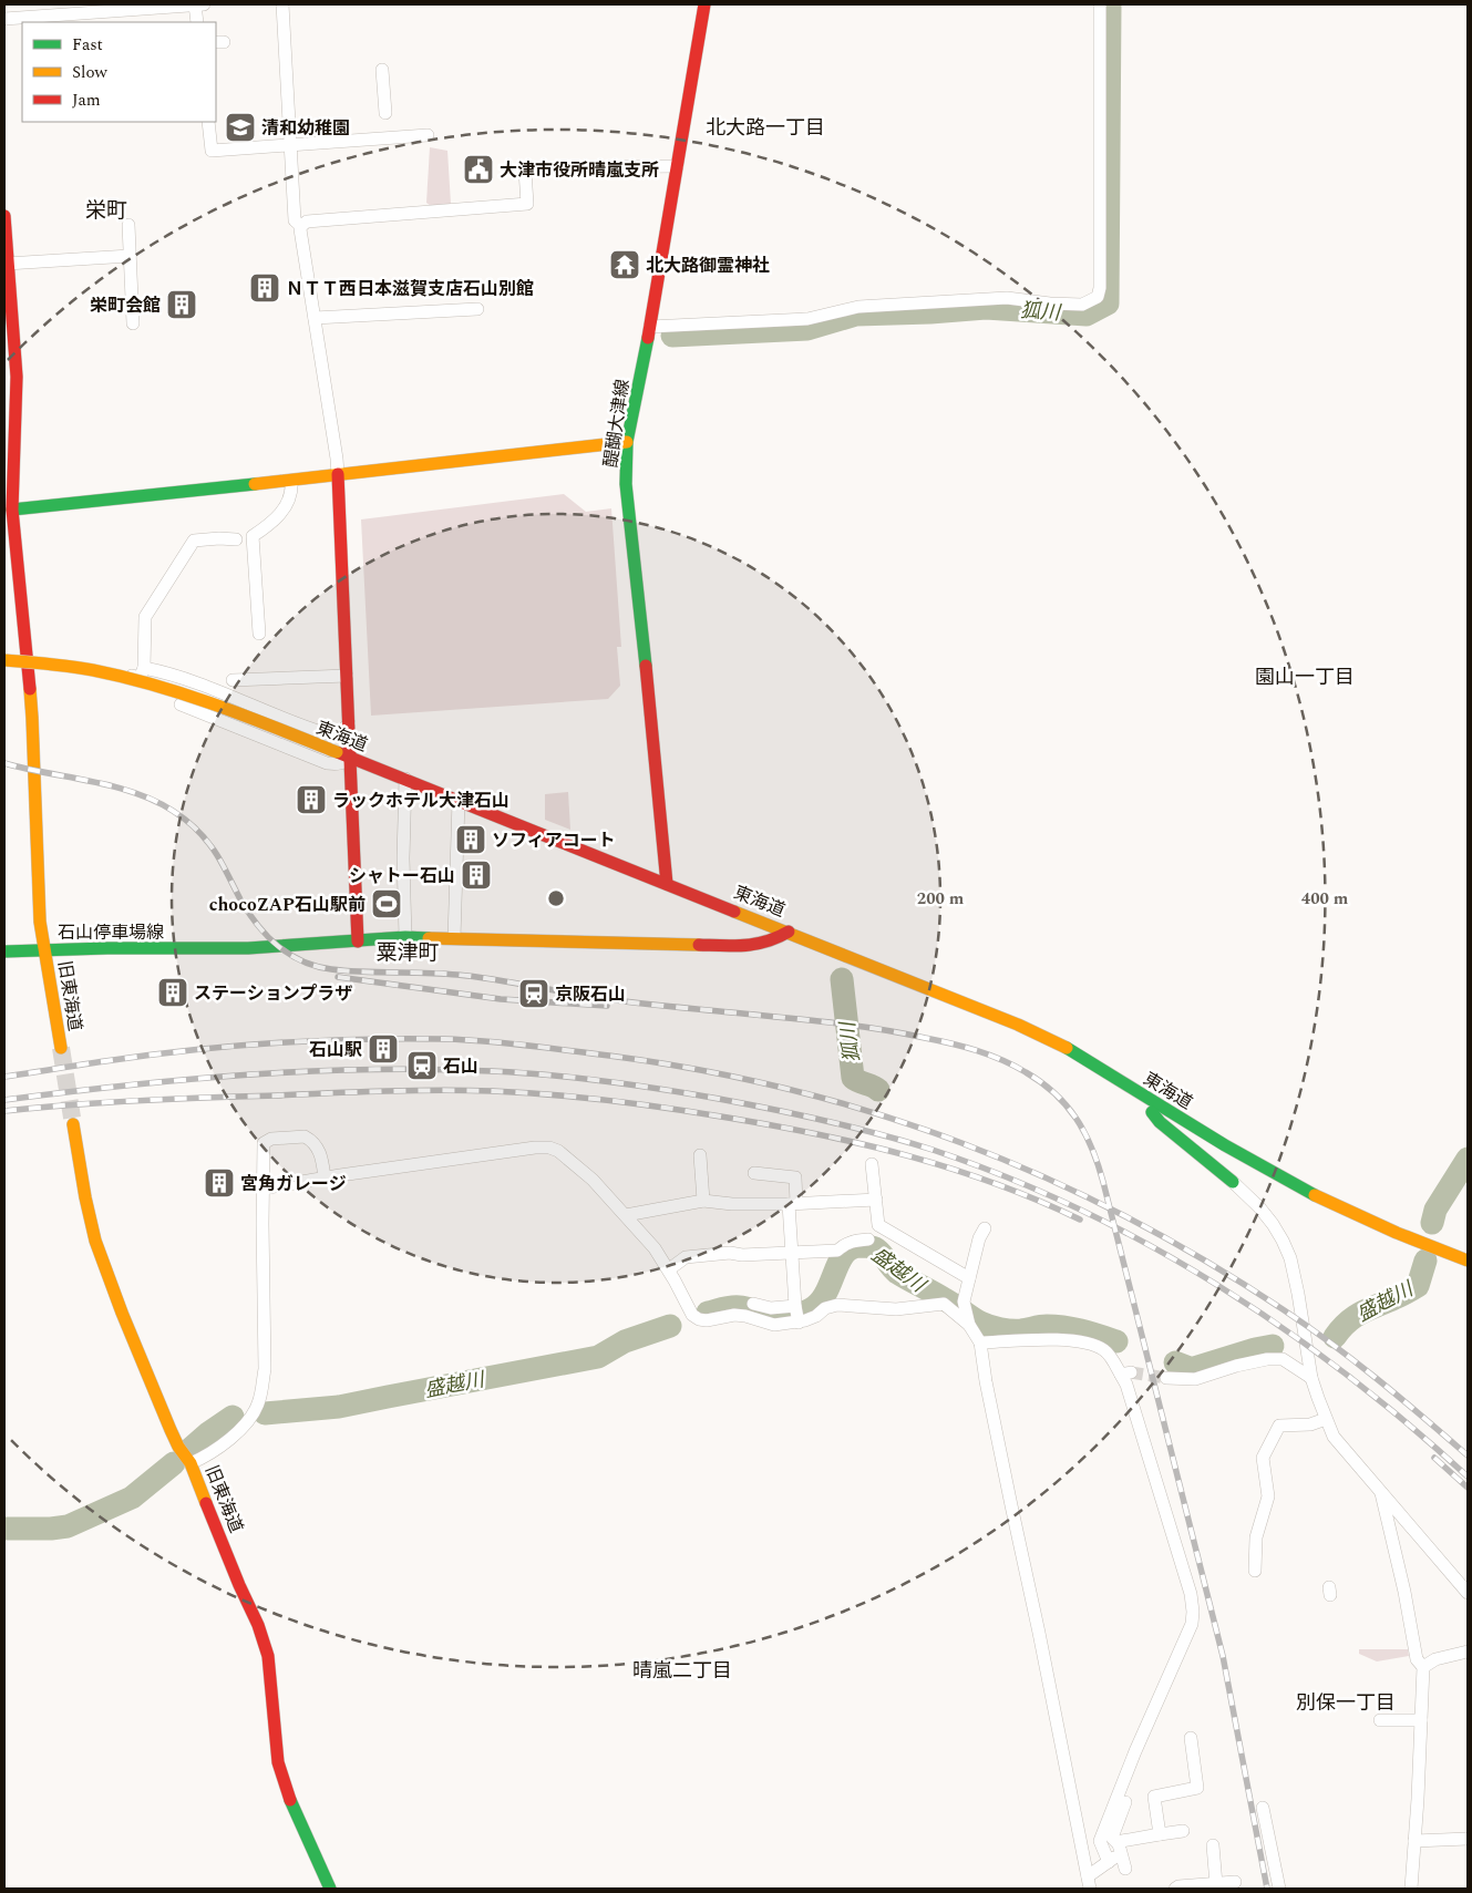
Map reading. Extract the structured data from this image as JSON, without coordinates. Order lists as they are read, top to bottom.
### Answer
{
  "streets": {
    "main road": [
      "醍醐大津線",
      "東海道",
      "石山停車場線",
      "旧東海道"
    ]
  },
  "crossings": [
    ["醍醐大津線", "東海道"],
    ["東海道", "石山停車場線"],
    ["石山停車場線", "旧東海道"]
  ],
  "districts": [
    "北大路一丁目",
    "栄町",
    "園山一丁目",
    "粟津町",
    "晴嵐二丁目",
    "別保一丁目"
  ],
  "water": ["狐川", "盛越川"],
  "places": {
    "school or university": ["清和幼稚園"],
    "public building": ["大津市役所晴嵐支所"],
    "temple": ["北大路御霊神社"],
    "building": [
      "ＮＴＴ西日本滋賀支店石山別館",
      "栄町会館",
      "ラックホテル大津石山",
      "ソフィアコート",
      "シャトー石山",
      "ステーションプラザ",
      "石山駅",
      "宮角ガレージ"
    ],
    "sports": ["chocoZAP石山駅前"],
    "station": ["京阪石山", "石山"]
  },
  "legend": ["Fast", "Slow", "Jam"],
  "rings": ["200 m", "400 m"]
}
